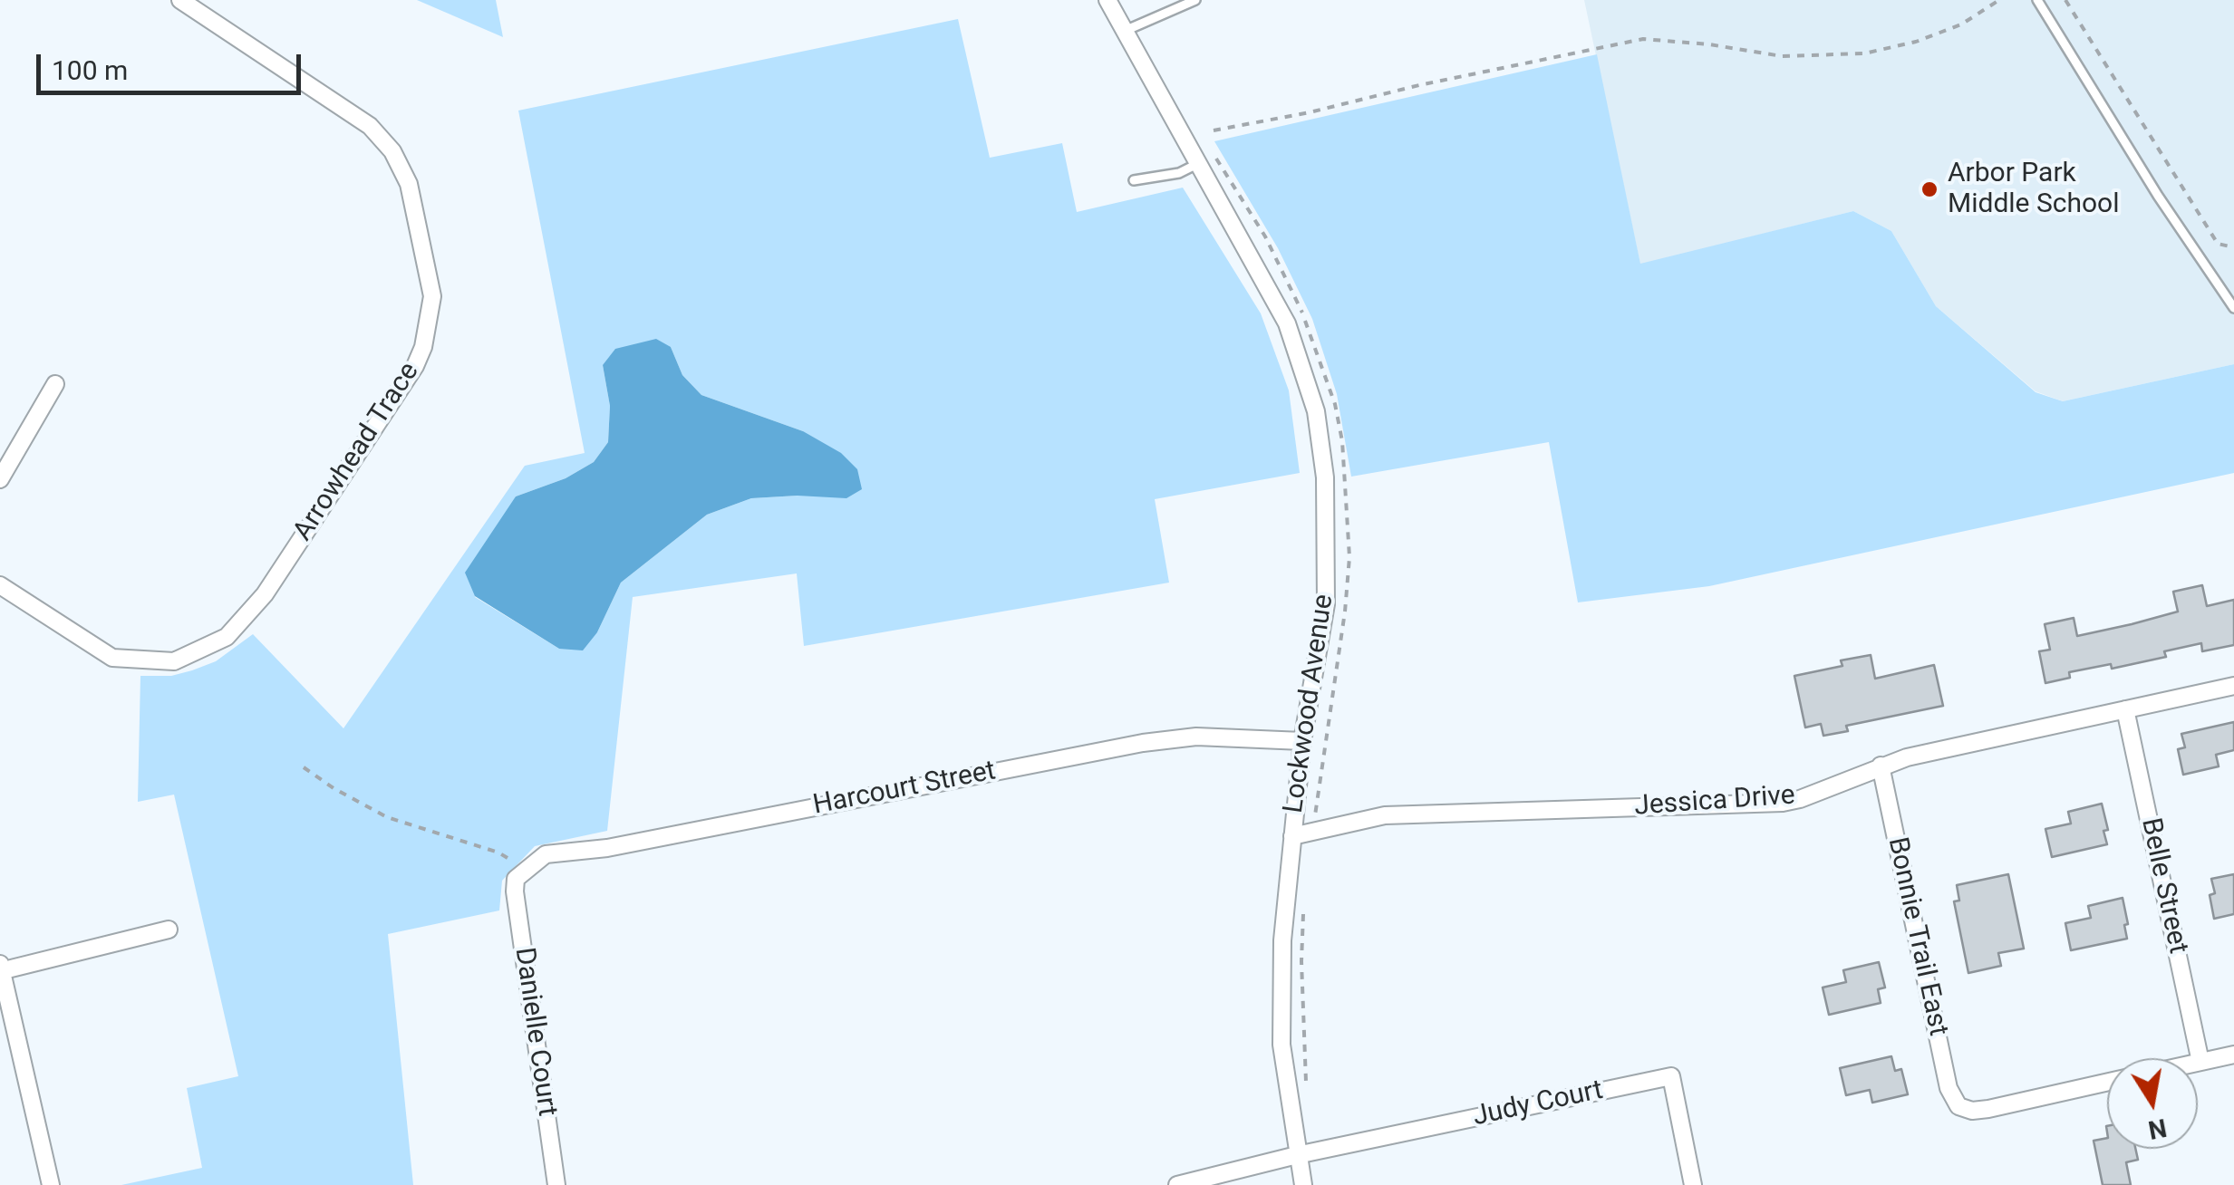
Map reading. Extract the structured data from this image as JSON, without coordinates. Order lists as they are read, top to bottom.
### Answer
{
  "streets": {
    "street": [
      "Arrowhead Trace",
      "Lockwood Avenue",
      "Harcourt Street",
      "Jessica Drive",
      "Belle Street",
      "Bonnie Trail East",
      "Danielle Court",
      "Judy Court"
    ]
  },
  "crossings": [
    ["Lockwood Avenue", "Harcourt Street"],
    ["Lockwood Avenue", "Jessica Drive"],
    ["Lockwood Avenue", "Judy Court"],
    ["Harcourt Street", "Danielle Court"],
    ["Jessica Drive", "Belle Street"],
    ["Jessica Drive", "Bonnie Trail East"]
  ],
  "places": ["Arbor Park Middle School"],
  "scale_bar": "100 m",
  "north": "bottom"
}
